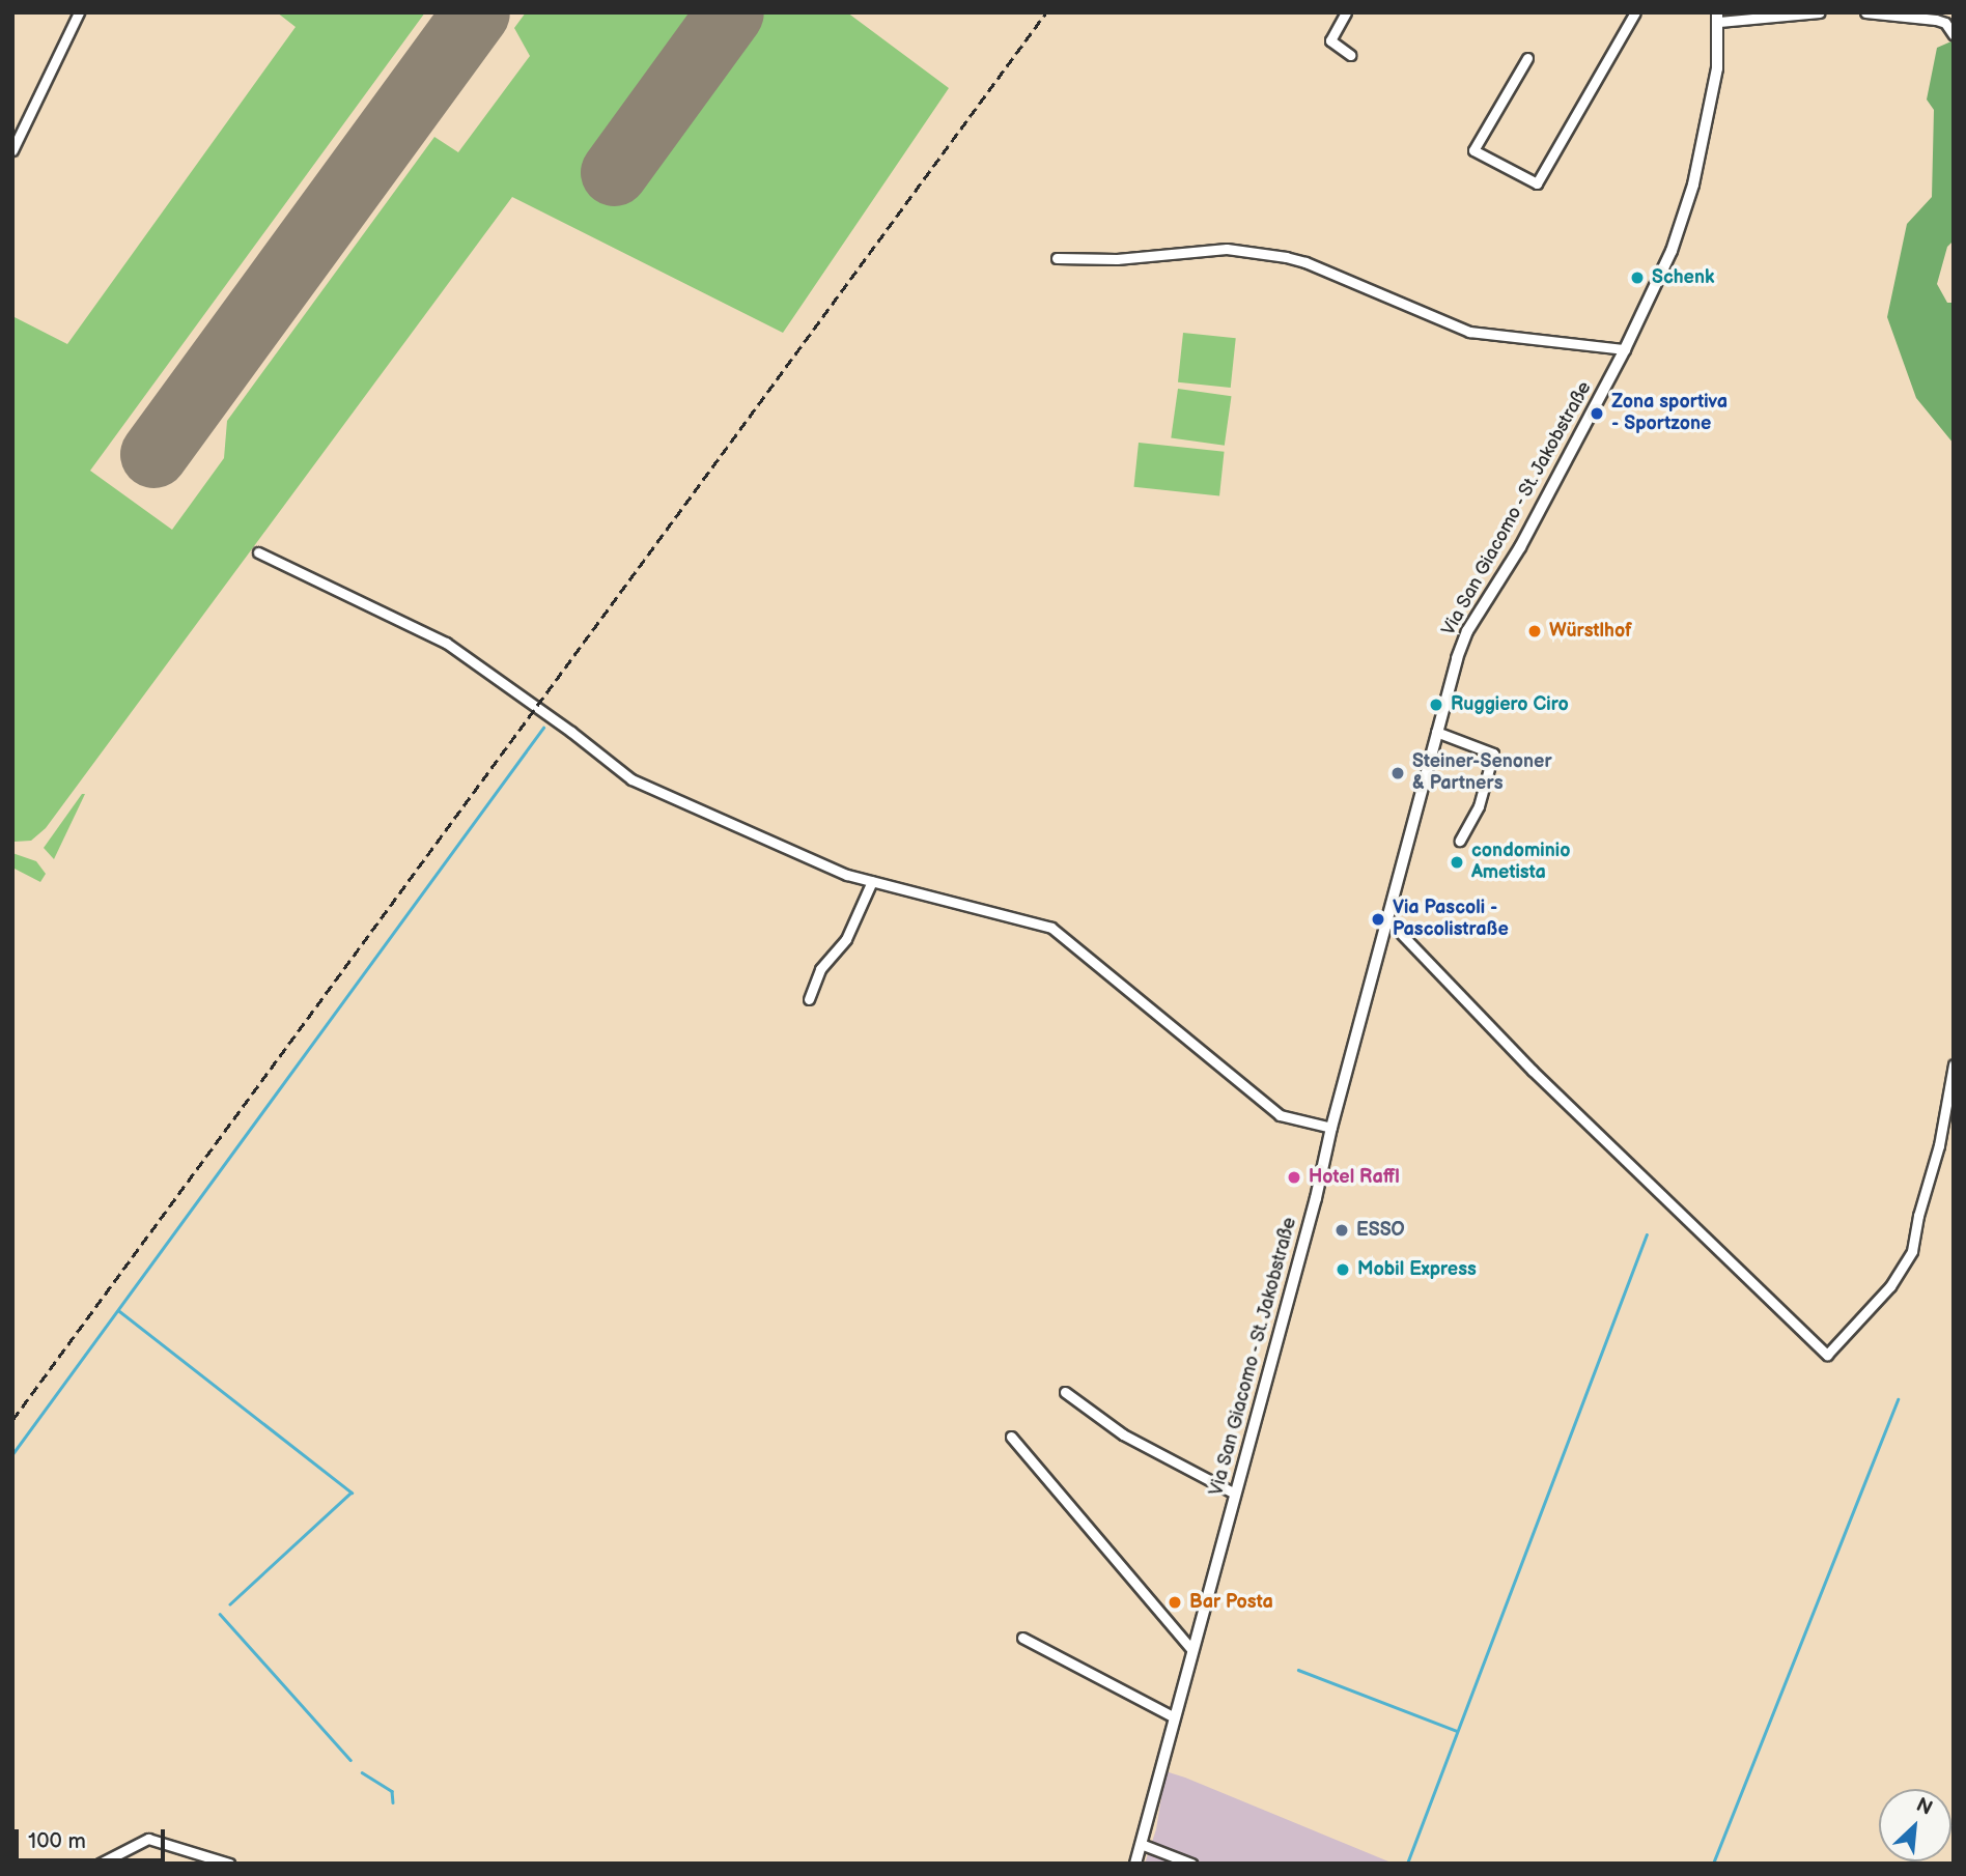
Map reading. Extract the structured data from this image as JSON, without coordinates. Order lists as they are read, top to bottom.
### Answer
{
  "streets": {
    "street": ["Via San Giacomo - St. Jakobstraße"]
  },
  "places": [
    "Schenk",
    "Zona sportiva - Sportzone",
    "Würstlhof",
    "Ruggiero Ciro",
    "Steiner-Senoner & Partners",
    "condominio Ametista",
    "Via Pascoli - Pascolistraße",
    "Hotel Raffl",
    "ESSO",
    "Mobil Express",
    "Bar Posta"
  ],
  "scale_bar": "100 m",
  "north": "top right"
}
